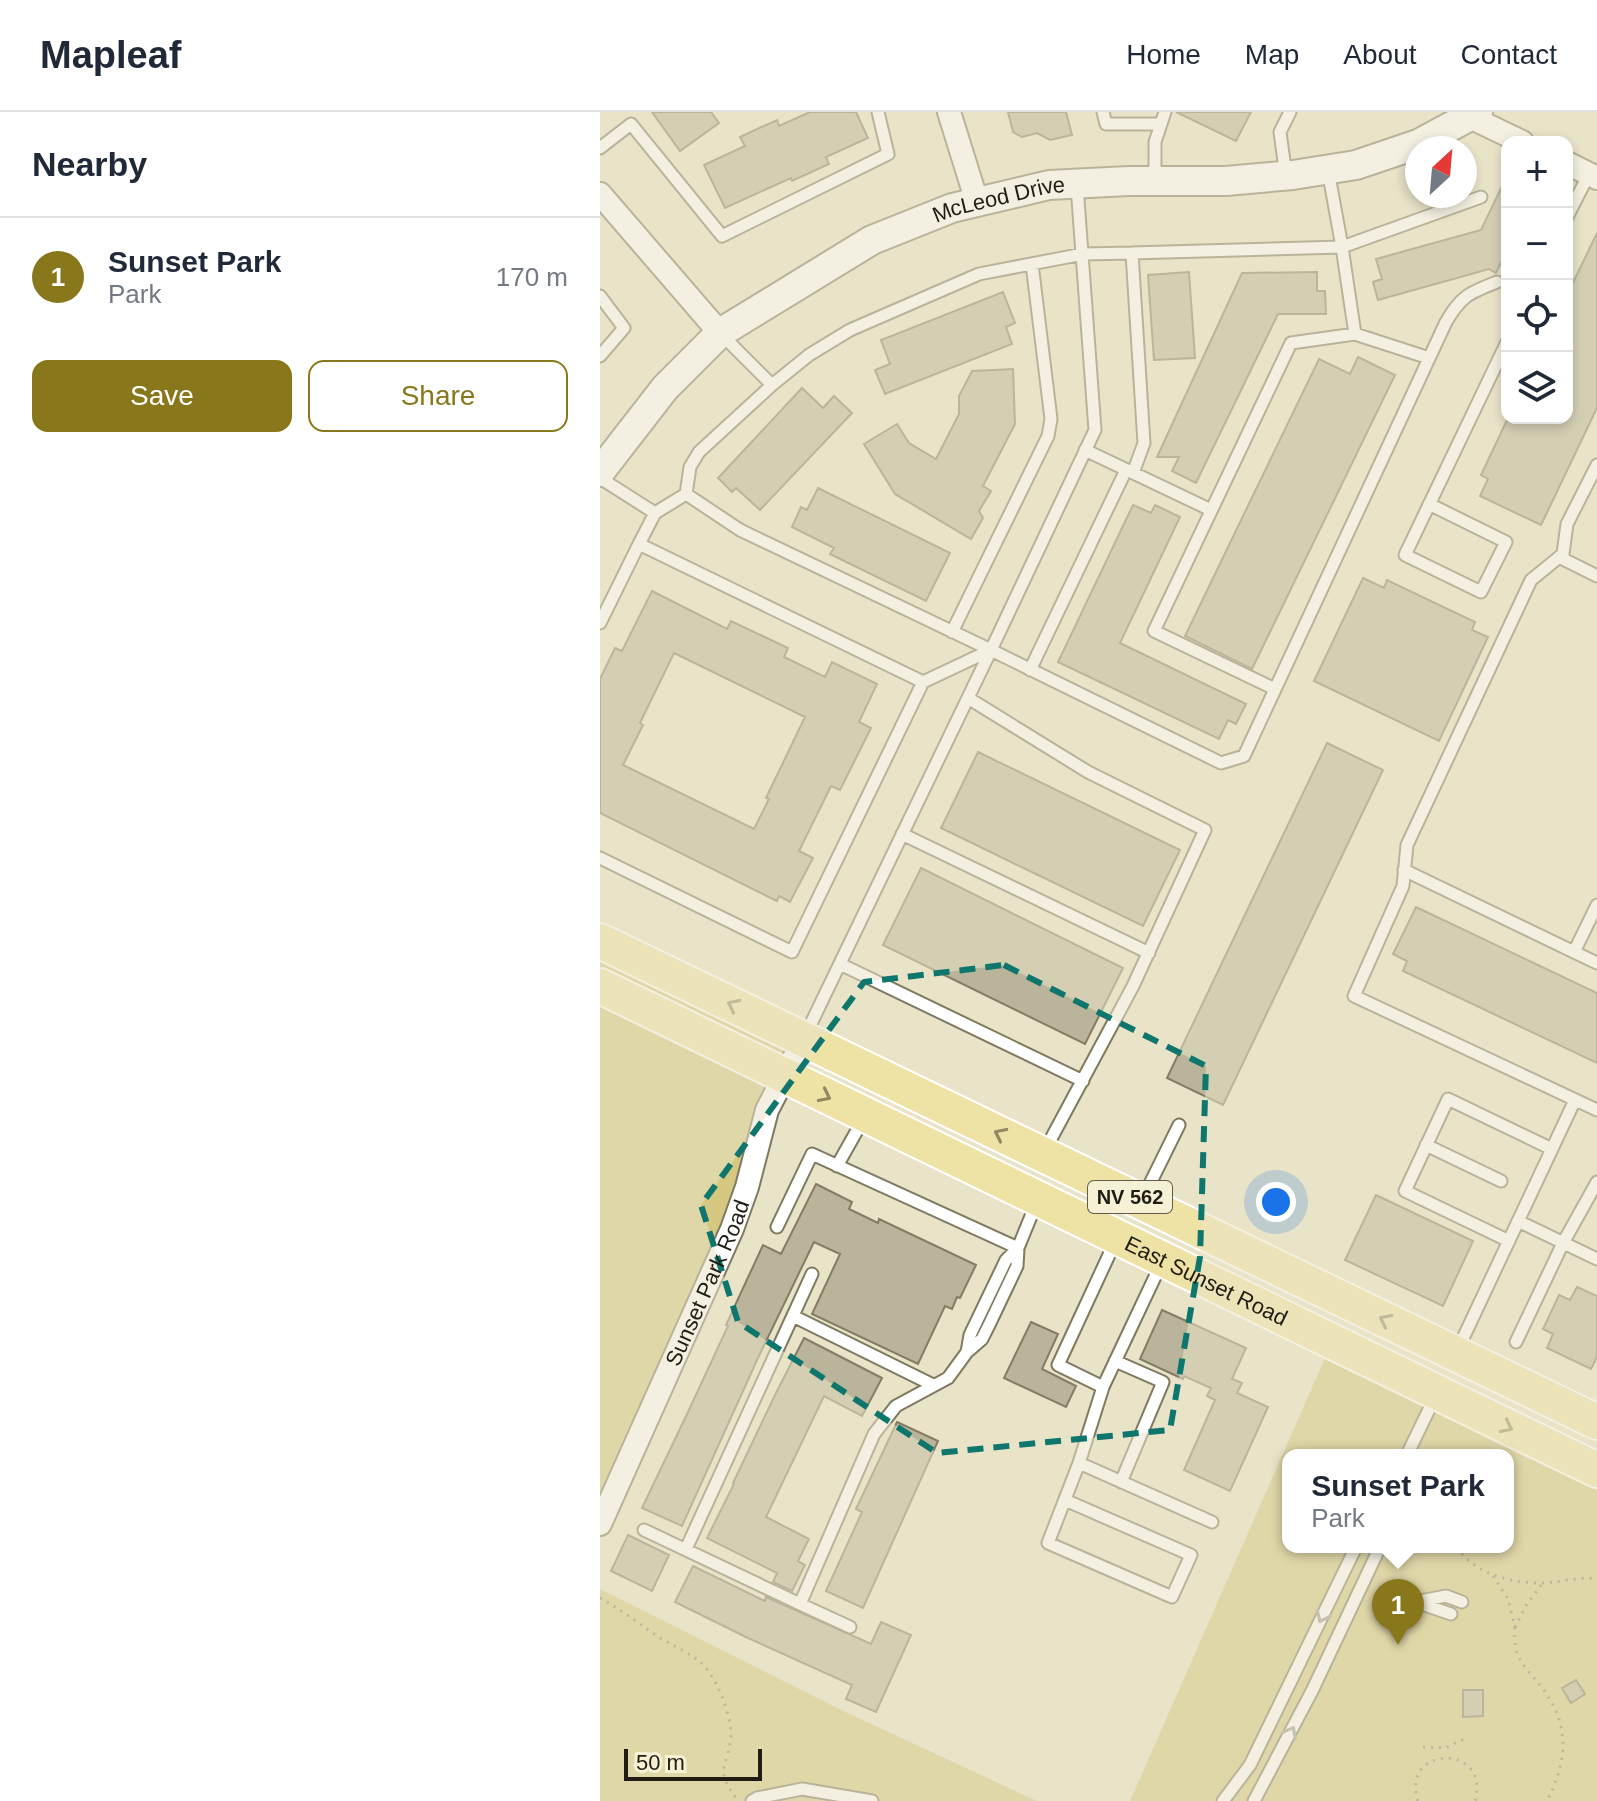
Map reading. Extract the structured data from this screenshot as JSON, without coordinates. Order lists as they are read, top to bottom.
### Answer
{
  "streets": {
    "main road": ["NV 562", "East Sunset Road"],
    "street": ["McLeod Drive", "Sunset Park Road"]
  },
  "crossings": [
    ["East Sunset Road", "Sunset Park Road"]
  ],
  "scale_bar": "50 m",
  "north": "top right",
  "page": {
    "header": "Mapleaf",
    "nav": [
      "Home",
      "Map",
      "About",
      "Contact"
    ],
    "heading": "Nearby",
    "map_buttons": ["+", "−"],
    "list": [
      {
        "mark": "1",
        "name": "Sunset Park",
        "note": "Park",
        "value": "170 m"
      }
    ],
    "buttons": ["Save", "Share"],
    "popup": ["Sunset Park", "Park"],
    "pins": "1",
    "scale": "50 m"
  }
}
